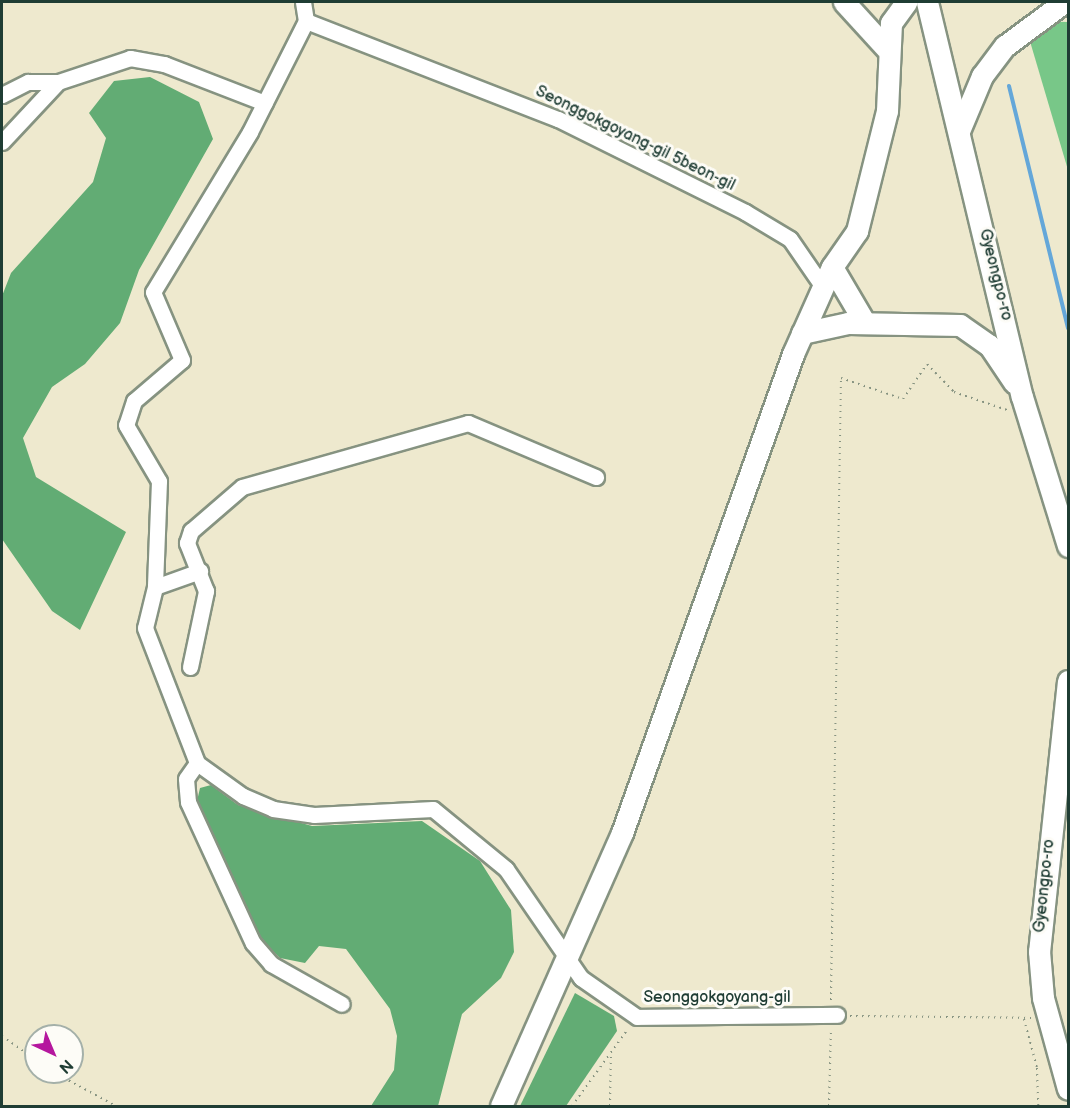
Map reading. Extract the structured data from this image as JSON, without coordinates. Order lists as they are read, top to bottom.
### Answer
{
  "streets": {
    "street": ["Seonggokgoyang-gil 5beon-gil", "Gyeongpo-ro", "Seonggokgoyang-gil"]
  },
  "north": "bottom right"
}
